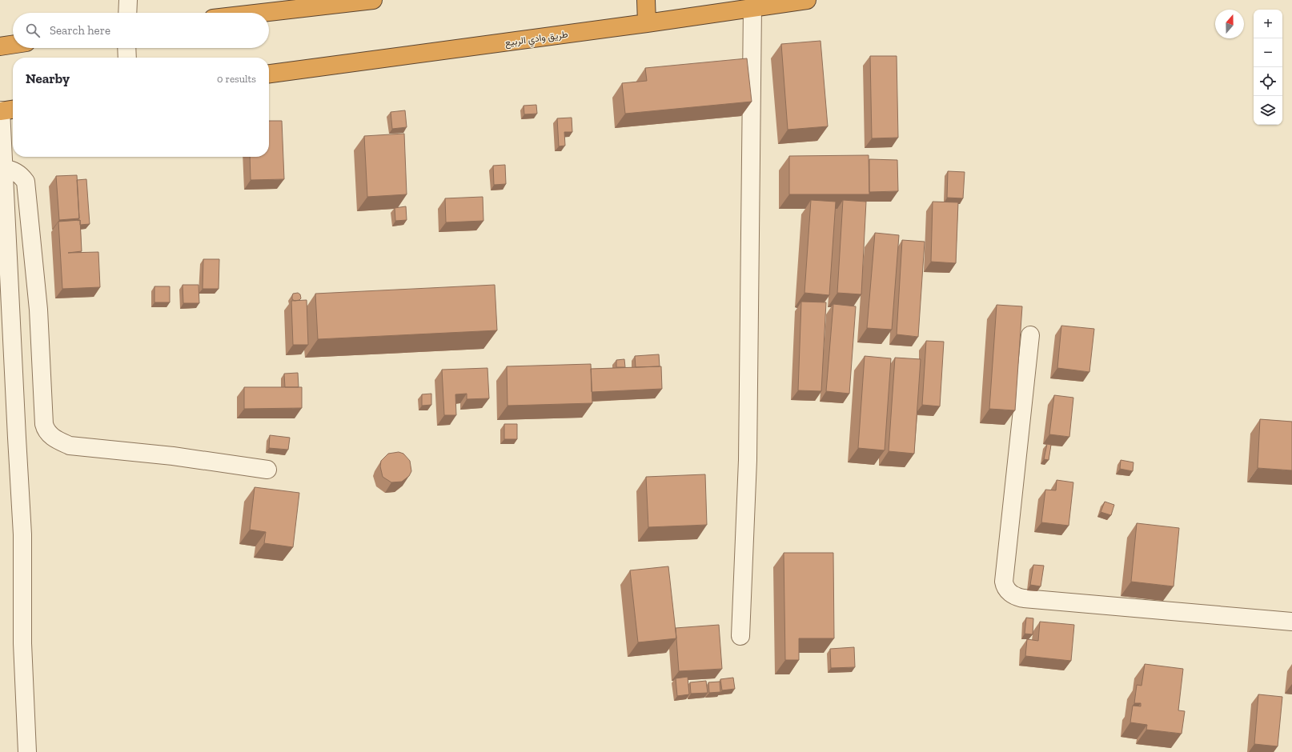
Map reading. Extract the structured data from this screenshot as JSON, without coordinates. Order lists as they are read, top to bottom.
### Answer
{
  "streets": {
    "highway": ["طريق وادي الربيع"]
  },
  "north": "top",
  "page": {
    "map_buttons": ["+", "−"],
    "search": "Search here",
    "heading": ["Nearby", "0 results"]
  }
}
